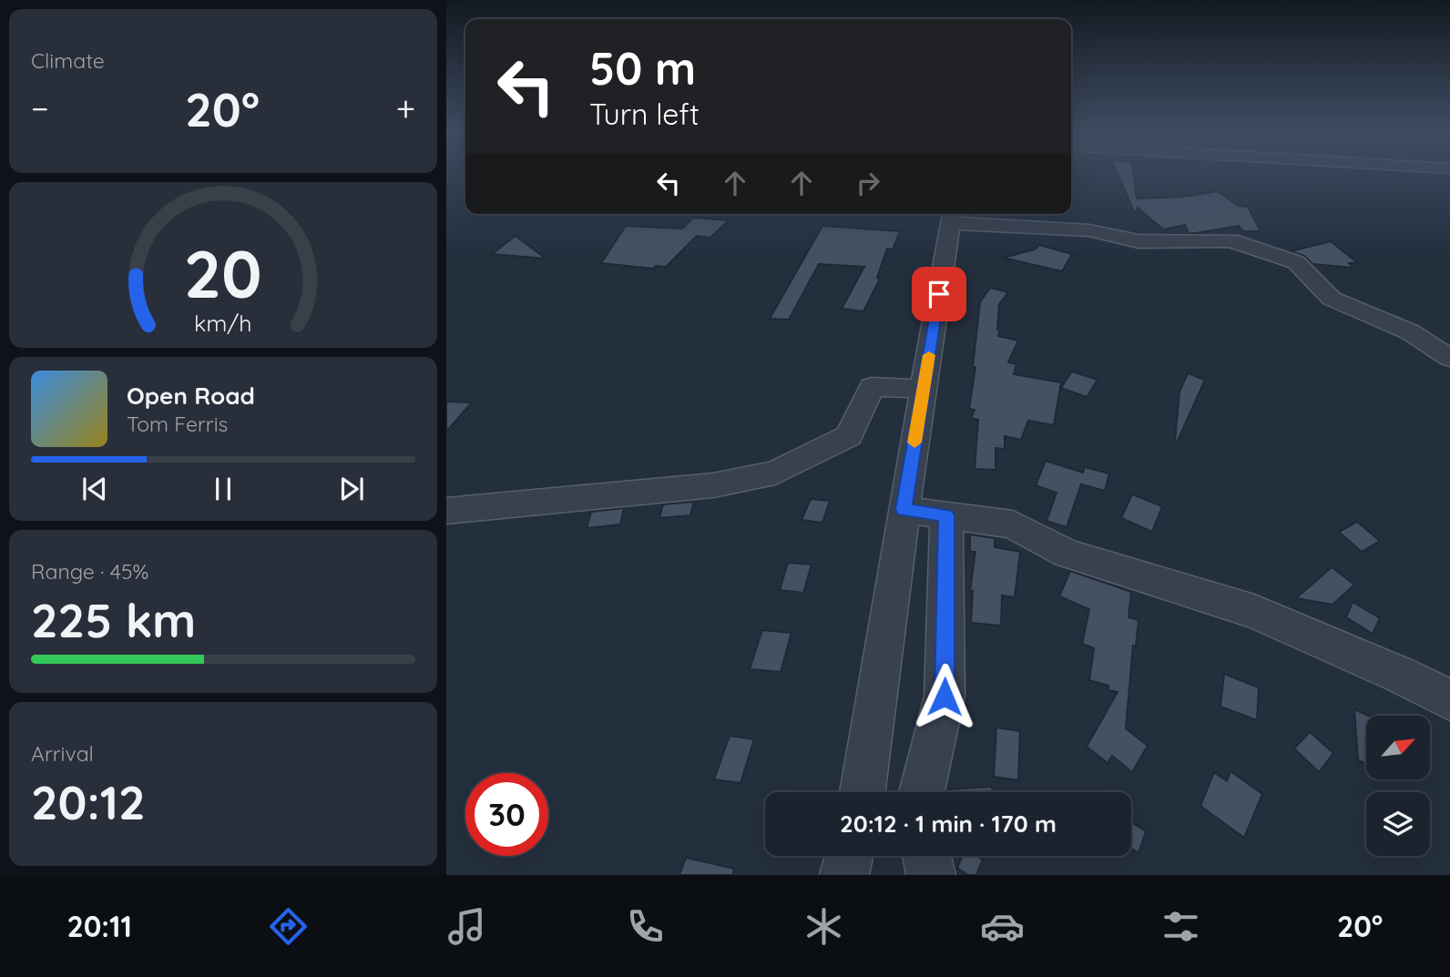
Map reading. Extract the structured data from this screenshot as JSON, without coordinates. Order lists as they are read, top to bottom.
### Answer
{
  "north": "top right",
  "page": {
    "tile": [
      "Climate",
      ["Range · 45%", "225 km"],
      ["Arrival", "20:12"]
    ],
    "turn": ["50 m", "Turn left"],
    "heat": ["−", "20°", "+"],
    "song": ["Open Road", "Tom Ferris"],
    "limit": "30",
    "trip": "20:12 · 1 min · 170 m",
    "tabs": ["20:11", "20°"],
    "gauge": ["20", "km/h"]
  }
}
